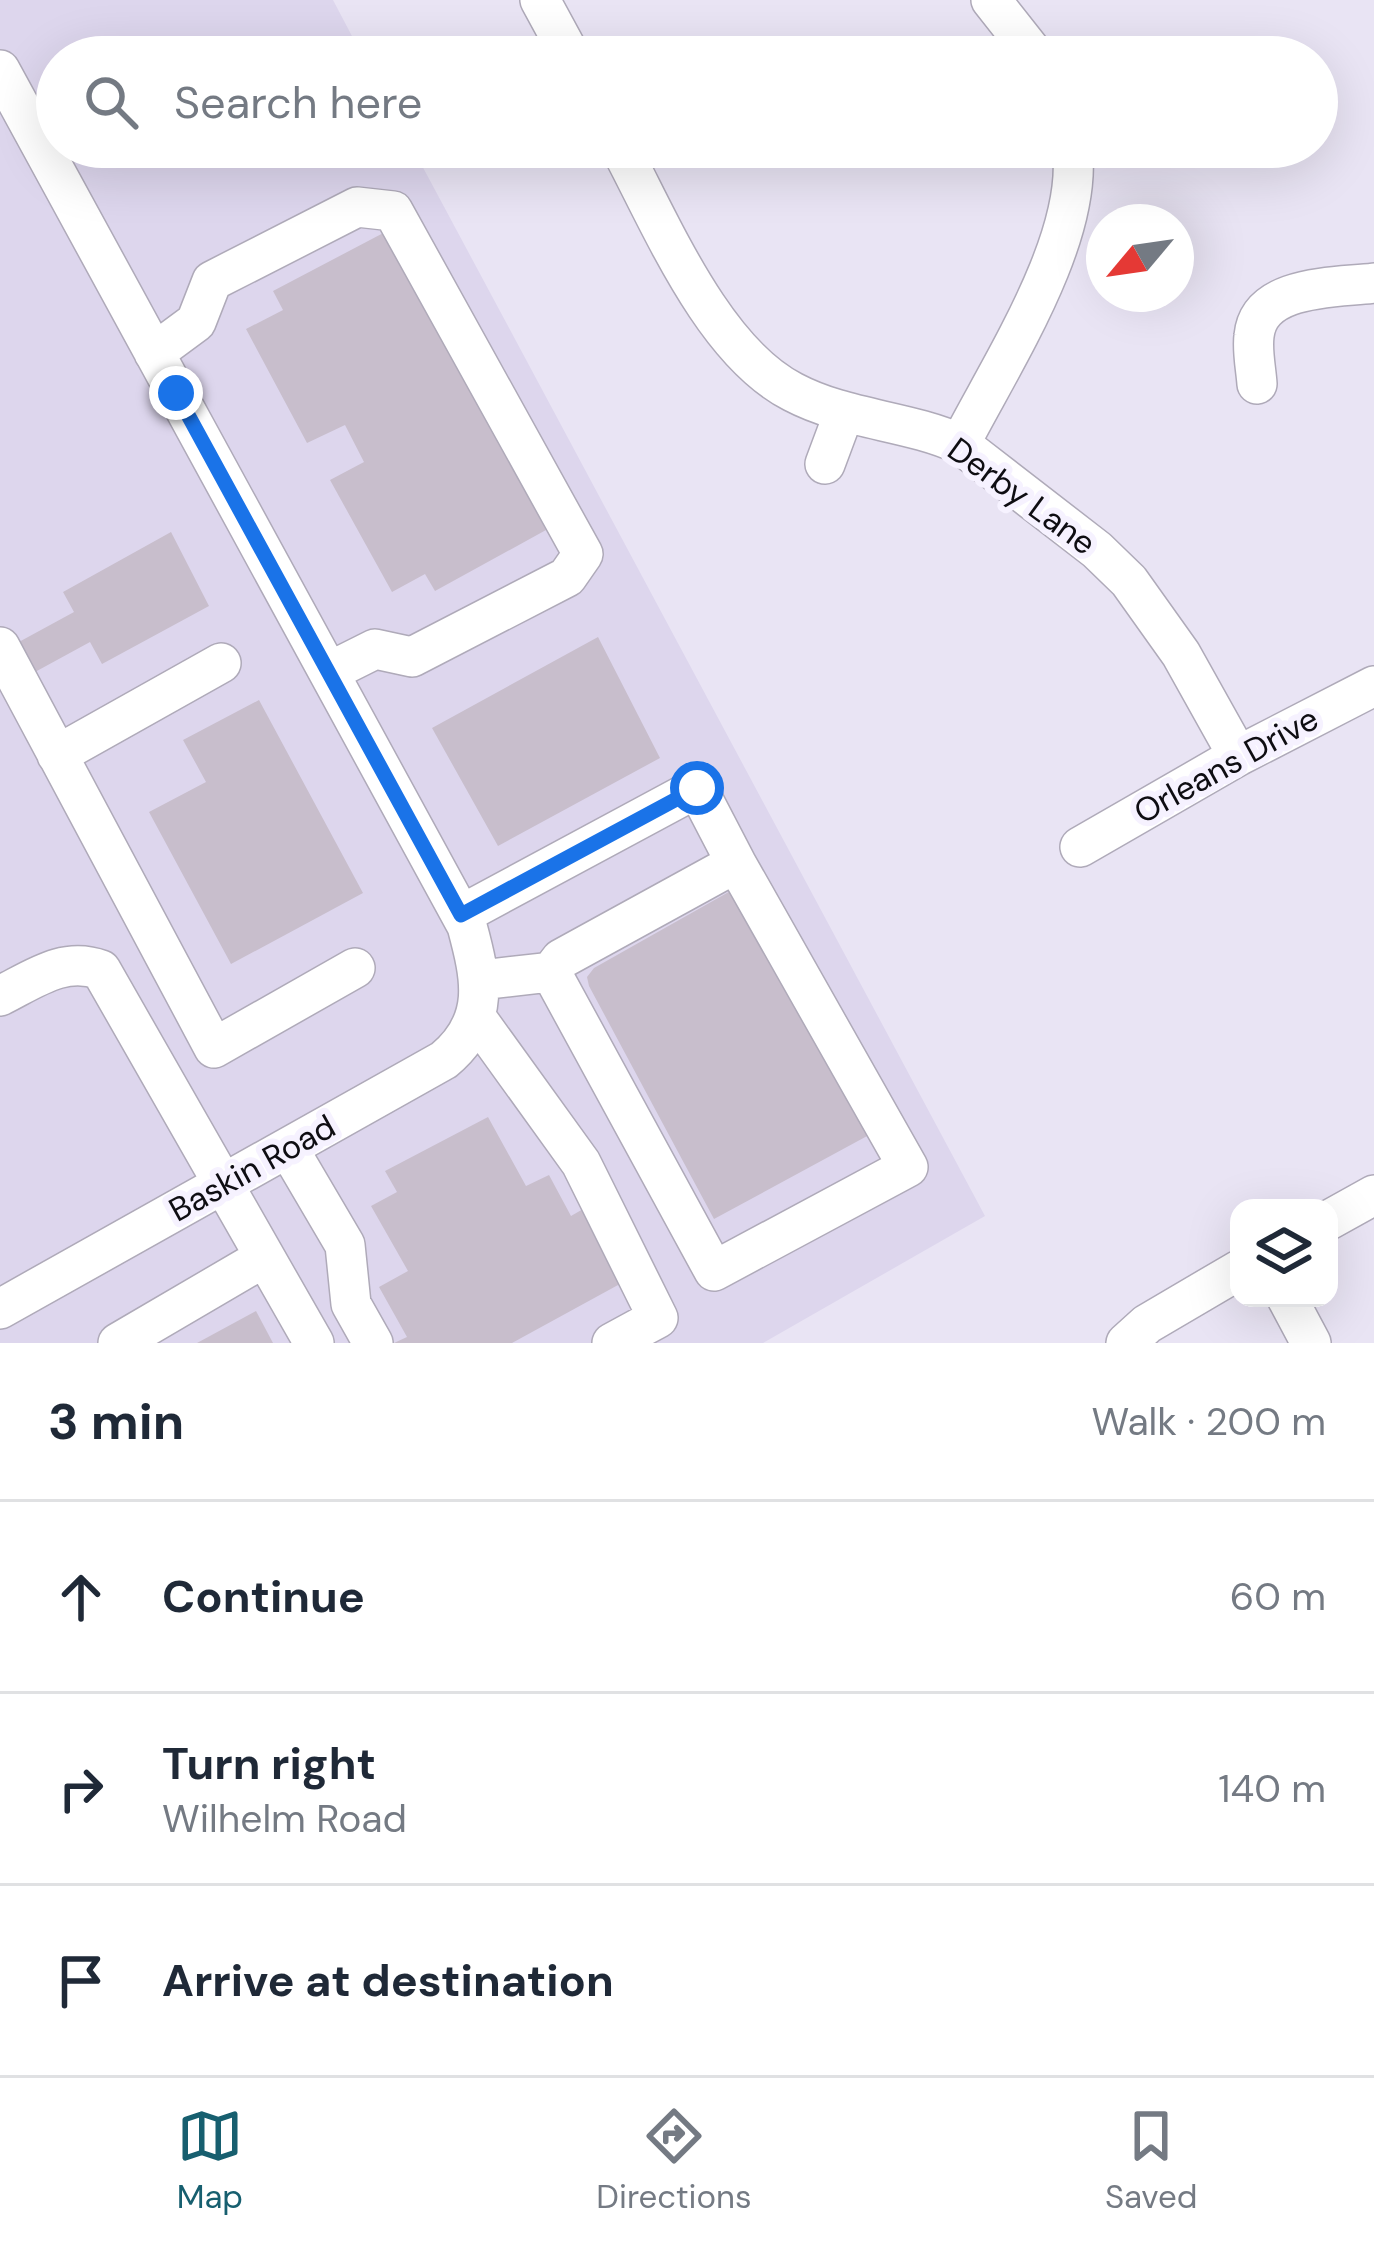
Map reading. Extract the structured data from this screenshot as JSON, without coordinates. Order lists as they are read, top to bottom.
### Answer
{
  "streets": {
    "street": ["Derby Lane", "Orleans Drive", "Baskin Road"]
  },
  "crossings": [
    ["Derby Lane", "Orleans Drive"]
  ],
  "north": "bottom left",
  "page": {
    "search": "Search here",
    "heading": ["3 min", "Walk · 200 m"],
    "list": [
      ["Continue", "60 m"],
      ["Turn right", "Wilhelm Road", "140 m"],
      "Arrive at destination"
    ],
    "nav": ["Map", "Directions", "Saved"]
  }
}
